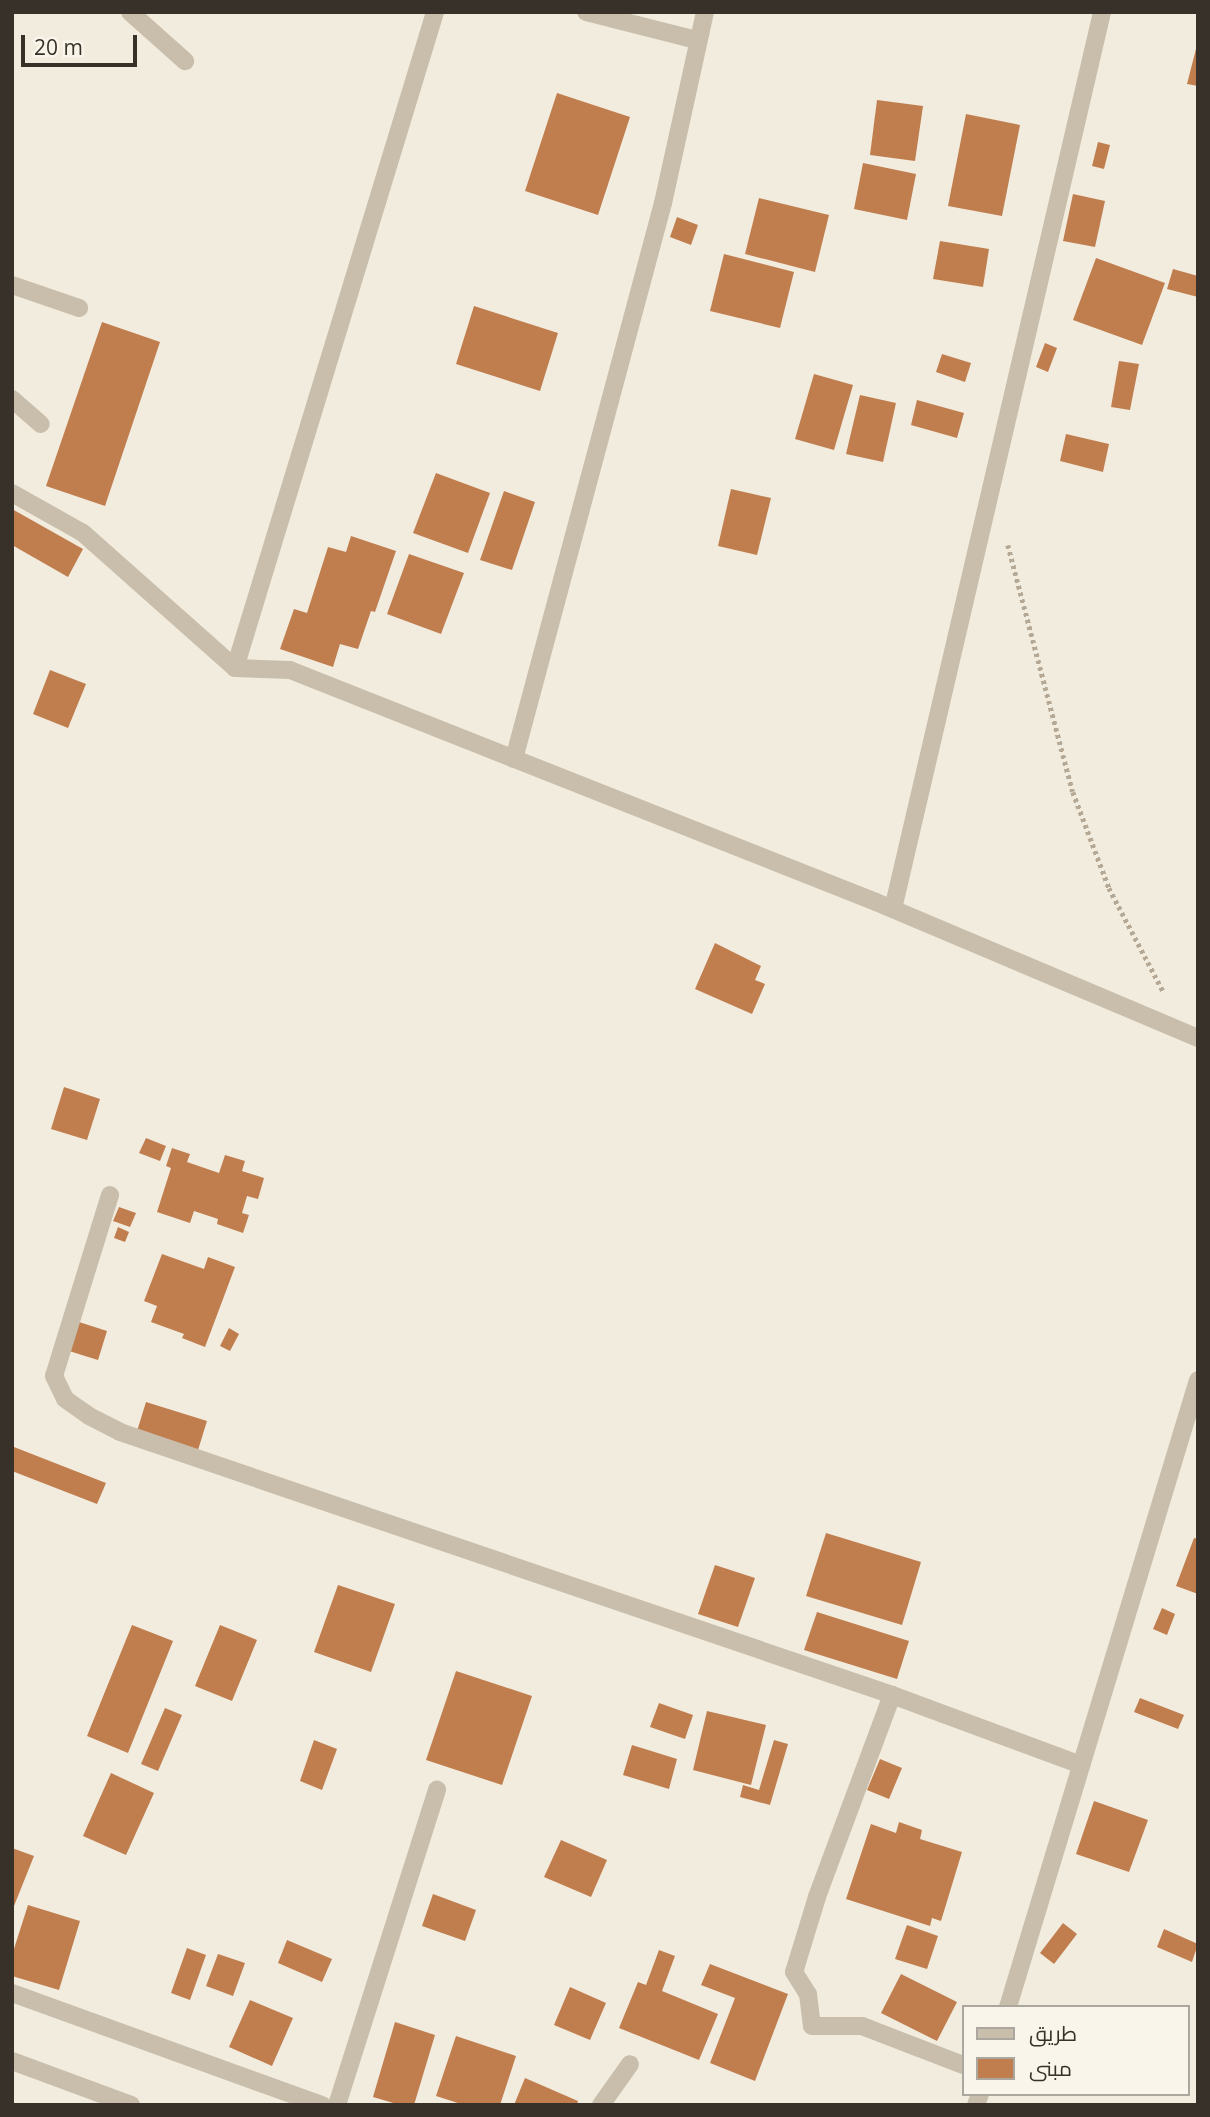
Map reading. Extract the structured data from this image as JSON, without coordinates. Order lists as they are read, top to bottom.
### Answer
{
  "legend": ["طريق", "مبنى"],
  "scale_bar": "20 m"
}
